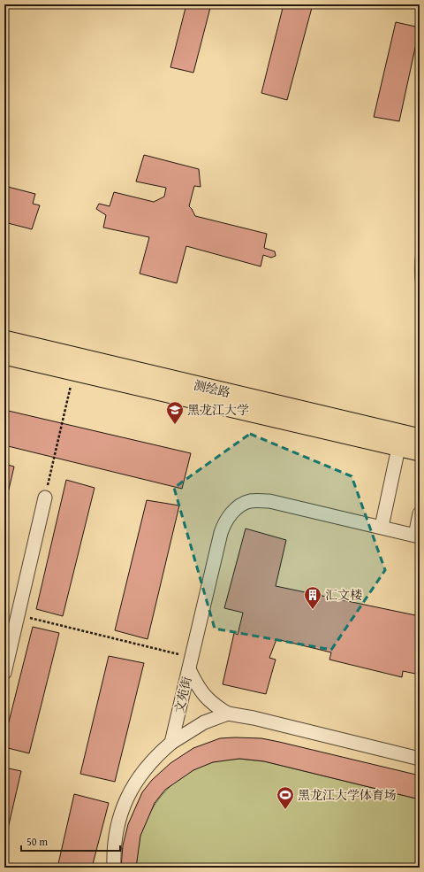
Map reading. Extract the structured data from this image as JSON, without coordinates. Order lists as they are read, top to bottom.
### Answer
{
  "streets": {
    "main road": ["测绘路"],
    "street": ["文苑街"]
  },
  "places": {
    "school or university": ["黑龙江大学"],
    "building": ["汇文楼"],
    "sports": ["黑龙江大学体育场"]
  },
  "scale_bar": "50 m"
}
